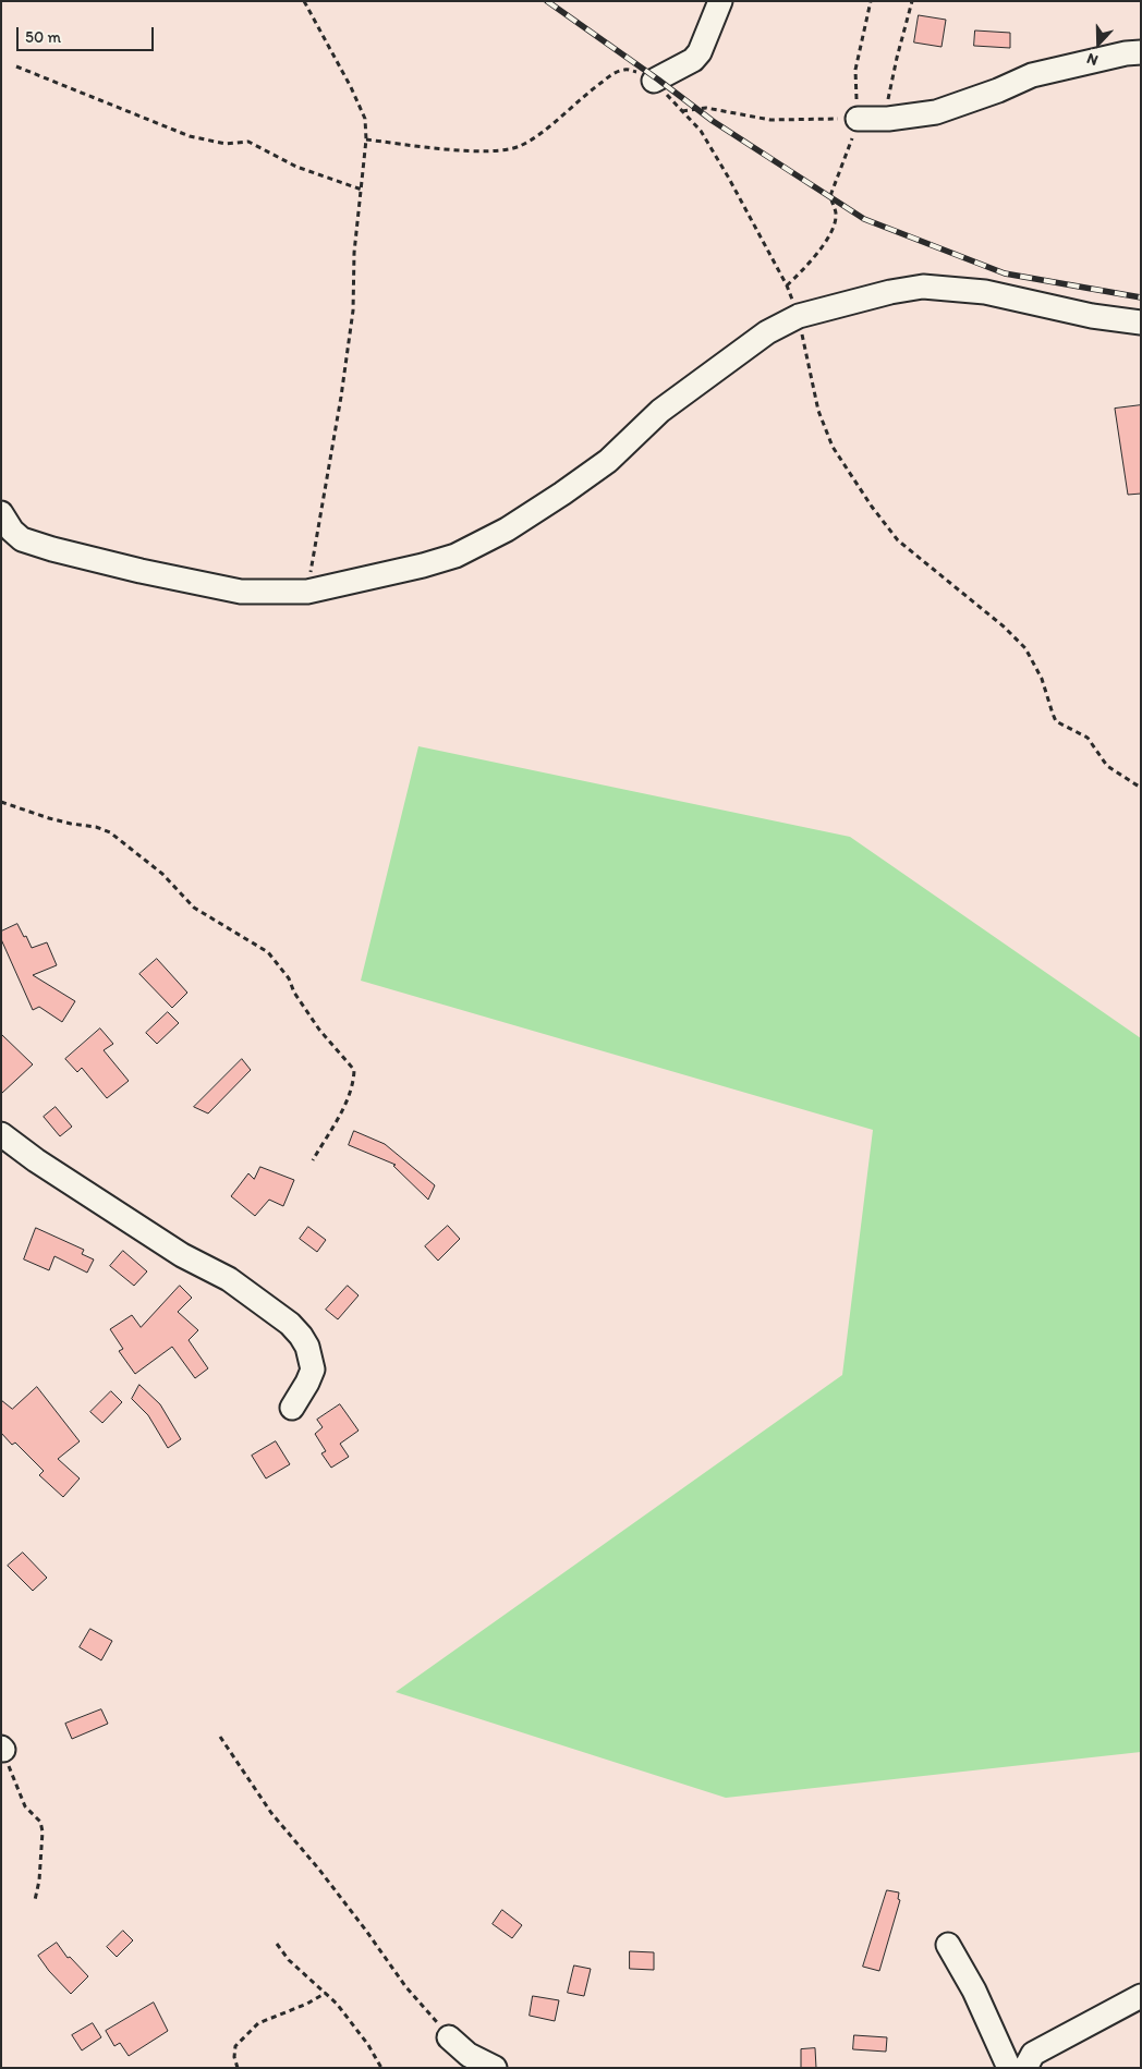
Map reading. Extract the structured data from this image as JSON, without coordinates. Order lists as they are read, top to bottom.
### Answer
{
  "scale_bar": "50 m",
  "north": "bottom"
}
